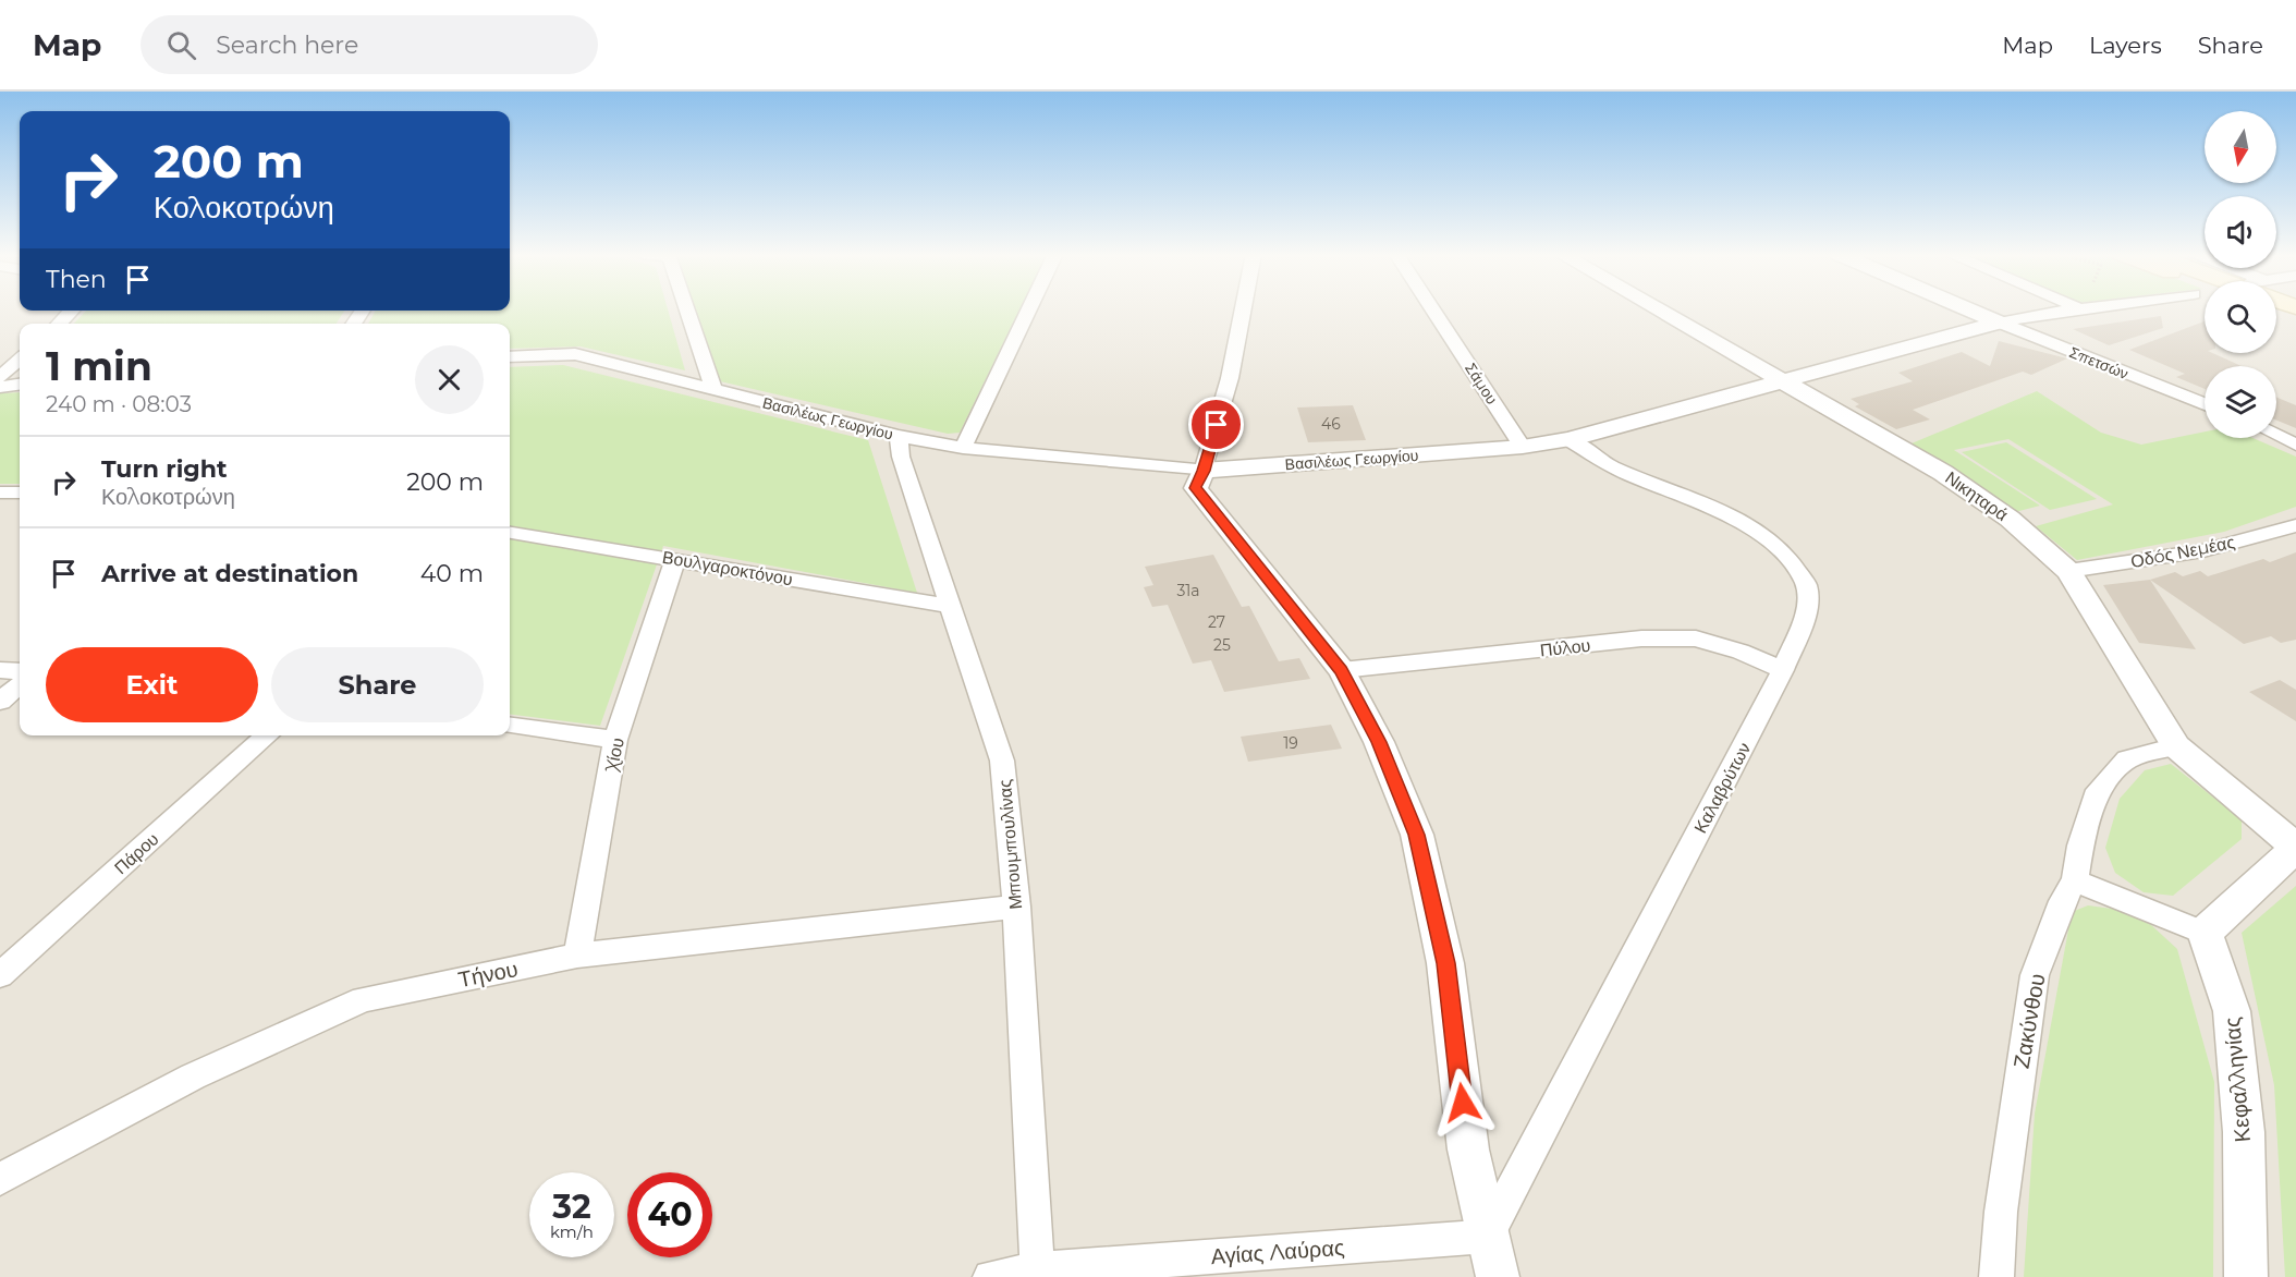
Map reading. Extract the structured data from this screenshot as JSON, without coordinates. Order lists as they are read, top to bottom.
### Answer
{
  "streets": {
    "street": [
      "Σπετσών",
      "Σάμου",
      "Βασιλέως Γεωργίου",
      "Νικηταρά",
      "Οδóς Νεμέας",
      "Βουλγαροκτόνου",
      "Πύλου",
      "Χίου",
      "Καλαβρύτων",
      "Μπουμπουλίνας",
      "Πάρου",
      "Τήνου",
      "Ζακύνθου",
      "Κεφαλληνίας",
      "Αγίας Λαύρας"
    ]
  },
  "crossings": [
    ["Σπετσών", "Βασιλέως Γεωργίου"],
    ["Σάμου", "Βασιλέως Γεωργίου"],
    ["Βασιλέως Γεωργίου", "Νικηταρά"],
    ["Βασιλέως Γεωργίου", "Καλαβρύτων"],
    ["Βασιλέως Γεωργίου", "Μπουμπουλίνας"],
    ["Νικηταρά", "Οδóς Νεμέας"],
    ["Νικηταρά", "Ζακύνθου"],
    ["Βουλγαροκτόνου", "Χίου"],
    ["Βουλγαροκτόνου", "Μπουμπουλίνας"],
    ["Πύλου", "Καλαβρύτων"],
    ["Χίου", "Τήνου"],
    ["Καλαβρύτων", "Αγίας Λαύρας"],
    ["Μπουμπουλίνας", "Τήνου"],
    ["Μπουμπουλίνας", "Αγίας Λαύρας"]
  ],
  "house_numbers": [
    "46",
    "31a",
    "27",
    "25",
    "19"
  ],
  "north": "bottom",
  "page": {
    "header": "Map",
    "search": "Search here",
    "nav": ["Map", "Layers", "Share"],
    "turn": ["200 m", "Κολοκοτρώνη"],
    "then": "Then",
    "heading": ["1 min", "240 m · 08:03"],
    "list": [
      {
        "name": "Turn right",
        "note": "Κολοκοτρώνη",
        "value": "200 m"
      },
      {
        "name": "Arrive at destination",
        "value": "40 m"
      }
    ],
    "buttons": ["Exit", "Share"],
    "speed": "32 km/h",
    "limit": "40"
  }
}
